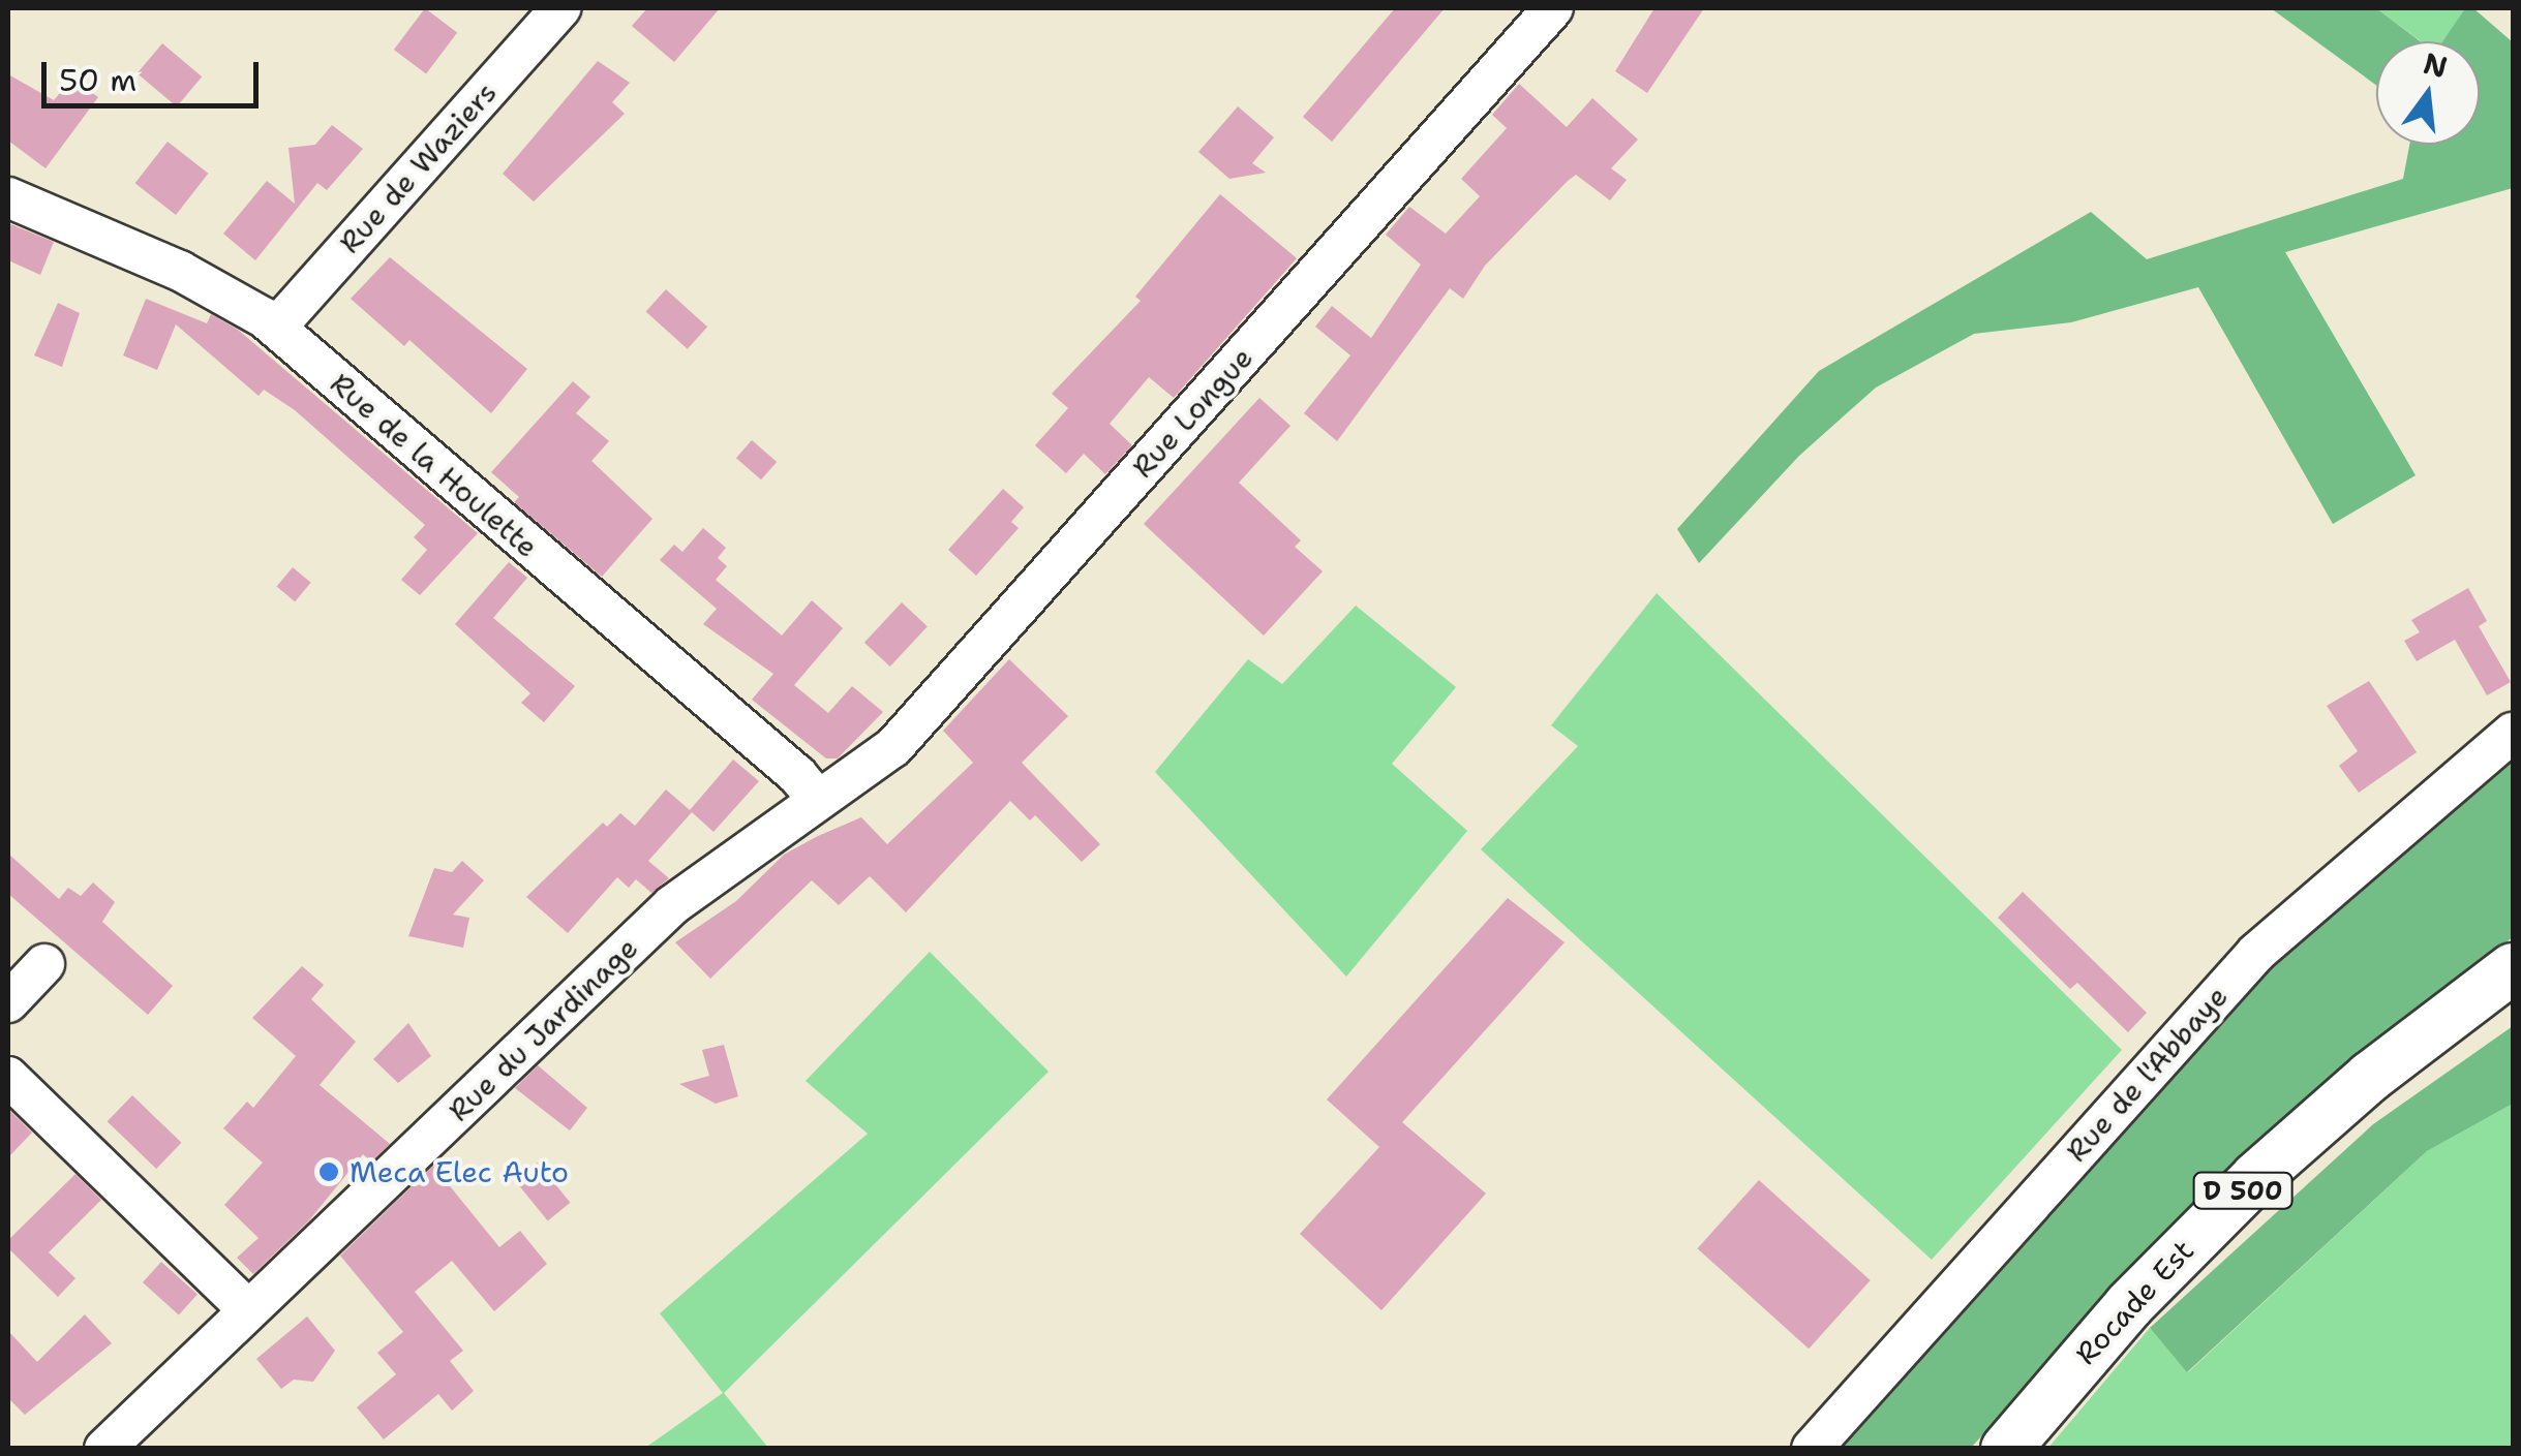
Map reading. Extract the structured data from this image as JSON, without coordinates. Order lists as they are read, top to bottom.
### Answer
{
  "streets": {
    "main road": ["D 500", "Rocade Est"],
    "street": [
      "Rue de Waziers",
      "Rue Longue",
      "Rue de la Houlette",
      "Rue du Jardinage",
      "Rue de l'Abbaye"
    ]
  },
  "crossings": [
    ["Rue de Waziers", "Rue de la Houlette"],
    ["Rue Longue", "Rue de la Houlette"],
    ["Rue Longue", "Rue du Jardinage"],
    ["Rue de la Houlette", "Rue du Jardinage"]
  ],
  "places": ["Meca Elec Auto"],
  "scale_bar": "50 m",
  "north": "top"
}
